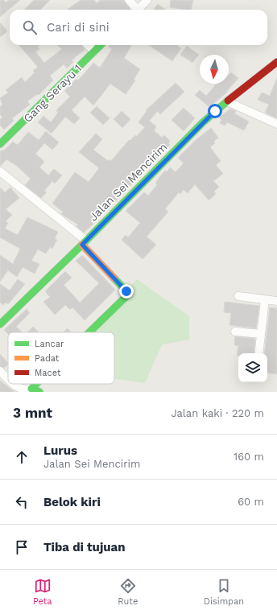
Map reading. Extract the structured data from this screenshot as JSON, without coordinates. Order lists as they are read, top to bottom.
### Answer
{
  "streets": {
    "street": ["Gang Serayu 1", "Jalan Sei Mencirim"]
  },
  "legend": ["Lancar", "Padat", "Macet"],
  "north": "bottom",
  "page": {
    "search": "Cari di sini",
    "heading": ["3 mnt", "Jalan kaki · 220 m"],
    "list": [
      ["Lurus", "Jalan Sei Mencirim", "160 m"],
      ["Belok kiri", "60 m"],
      "Tiba di tujuan"
    ],
    "nav": ["Peta", "Rute", "Disimpan"]
  }
}
